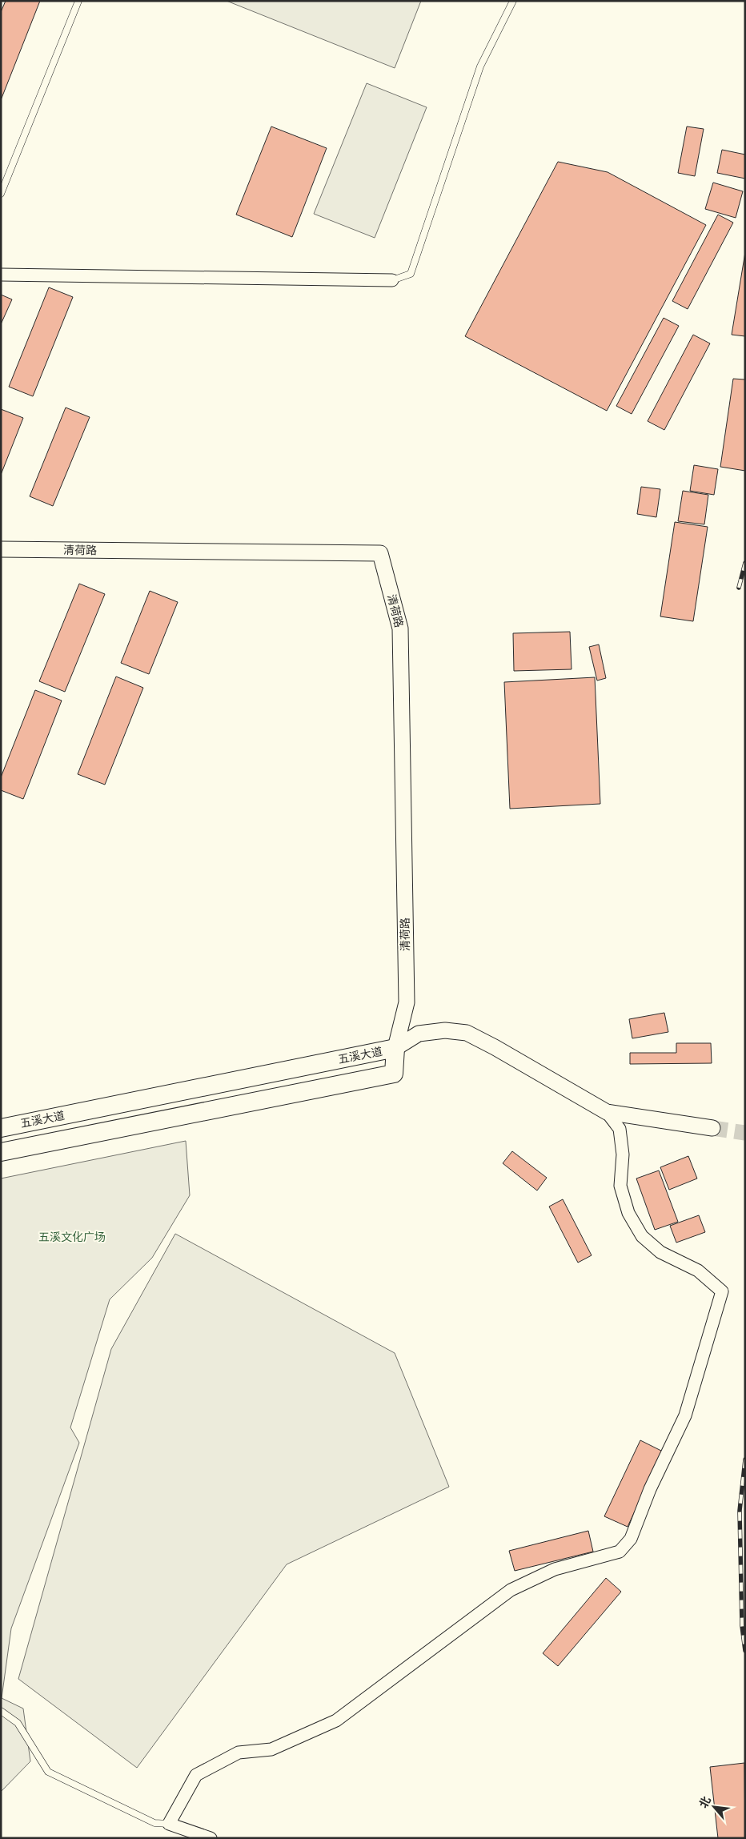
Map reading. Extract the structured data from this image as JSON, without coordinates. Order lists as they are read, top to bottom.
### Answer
{
  "streets": {
    "main road": ["五溪大道"],
    "street": ["清荷路"]
  },
  "crossings": [
    ["清荷路", "五溪大道"]
  ],
  "parks": ["五溪文化广场"],
  "north": "top left"
}
